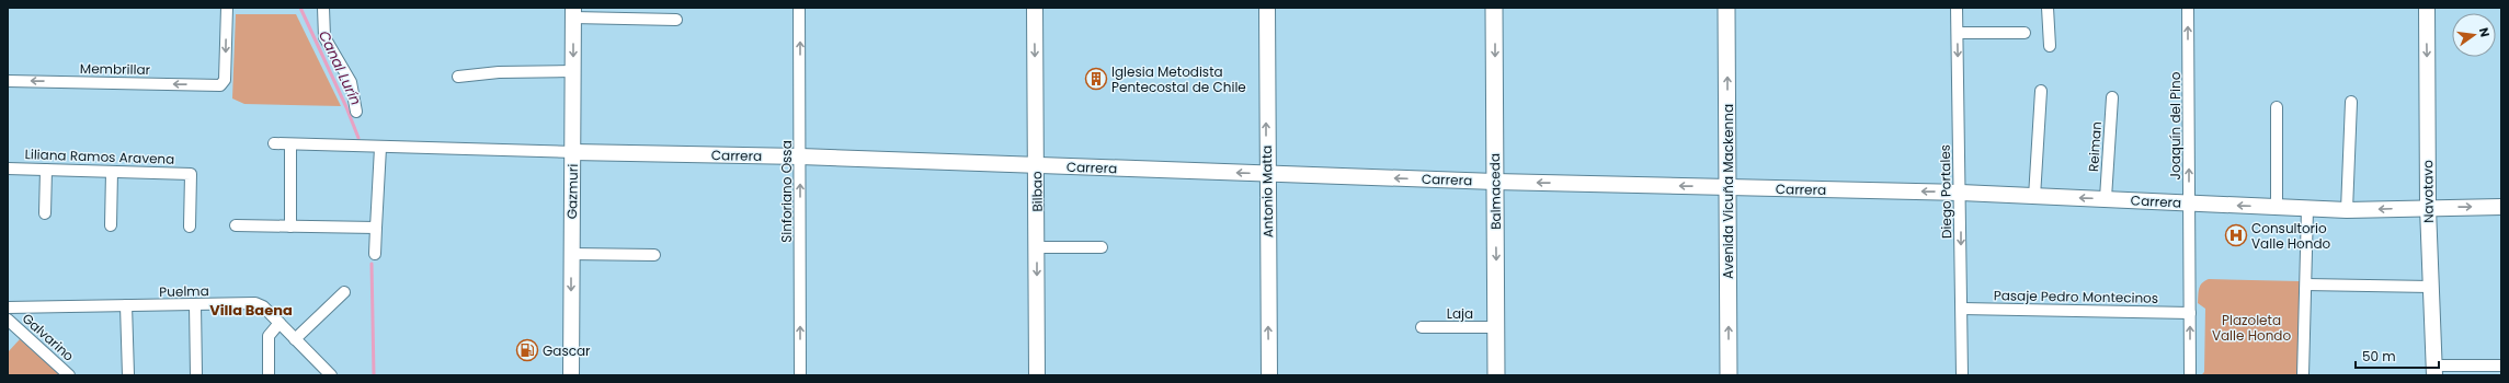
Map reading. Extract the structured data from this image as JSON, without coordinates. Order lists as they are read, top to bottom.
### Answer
{
  "streets": {
    "main road": ["Balmaceda", "Avenida Vicuña Mackenna"],
    "street": [
      "Membrillar",
      "Joaquín del Pino",
      "Reiman",
      "Carrera",
      "Liliana Ramos Aravena",
      "Gazmuri",
      "Sinforiano Ossa",
      "Bilbao",
      "Antonio Matta",
      "Diego Portales",
      "Navotavo",
      "Puelma",
      "Pasaje Pedro Montecinos",
      "Laja",
      "Galvarino"
    ]
  },
  "crossings": [
    ["Joaquín del Pino", "Carrera"],
    ["Joaquín del Pino", "Pasaje Pedro Montecinos"],
    ["Reiman", "Carrera"],
    ["Carrera", "Gazmuri"],
    ["Carrera", "Sinforiano Ossa"],
    ["Carrera", "Bilbao"],
    ["Carrera", "Antonio Matta"],
    ["Carrera", "Balmaceda"],
    ["Carrera", "Avenida Vicuña Mackenna"],
    ["Carrera", "Diego Portales"],
    ["Carrera", "Navotavo"],
    ["Balmaceda", "Laja"],
    ["Diego Portales", "Pasaje Pedro Montecinos"]
  ],
  "one_way": [
    "Carrera",
    "Gazmuri",
    "Sinforiano Ossa",
    "Bilbao",
    "Antonio Matta",
    "Balmaceda",
    "Avenida Vicuña Mackenna"
  ],
  "districts": ["Villa Baena"],
  "water": ["Canal Lurín"],
  "parks": ["Plazoleta Valle Hondo"],
  "places": {
    "building": ["Iglesia Metodista Pentecostal de Chile"],
    "hospital": ["Consultorio Valle Hondo"],
    "fuel station": ["Gascar"]
  },
  "scale_bar": "50 m",
  "north": "right"
}
